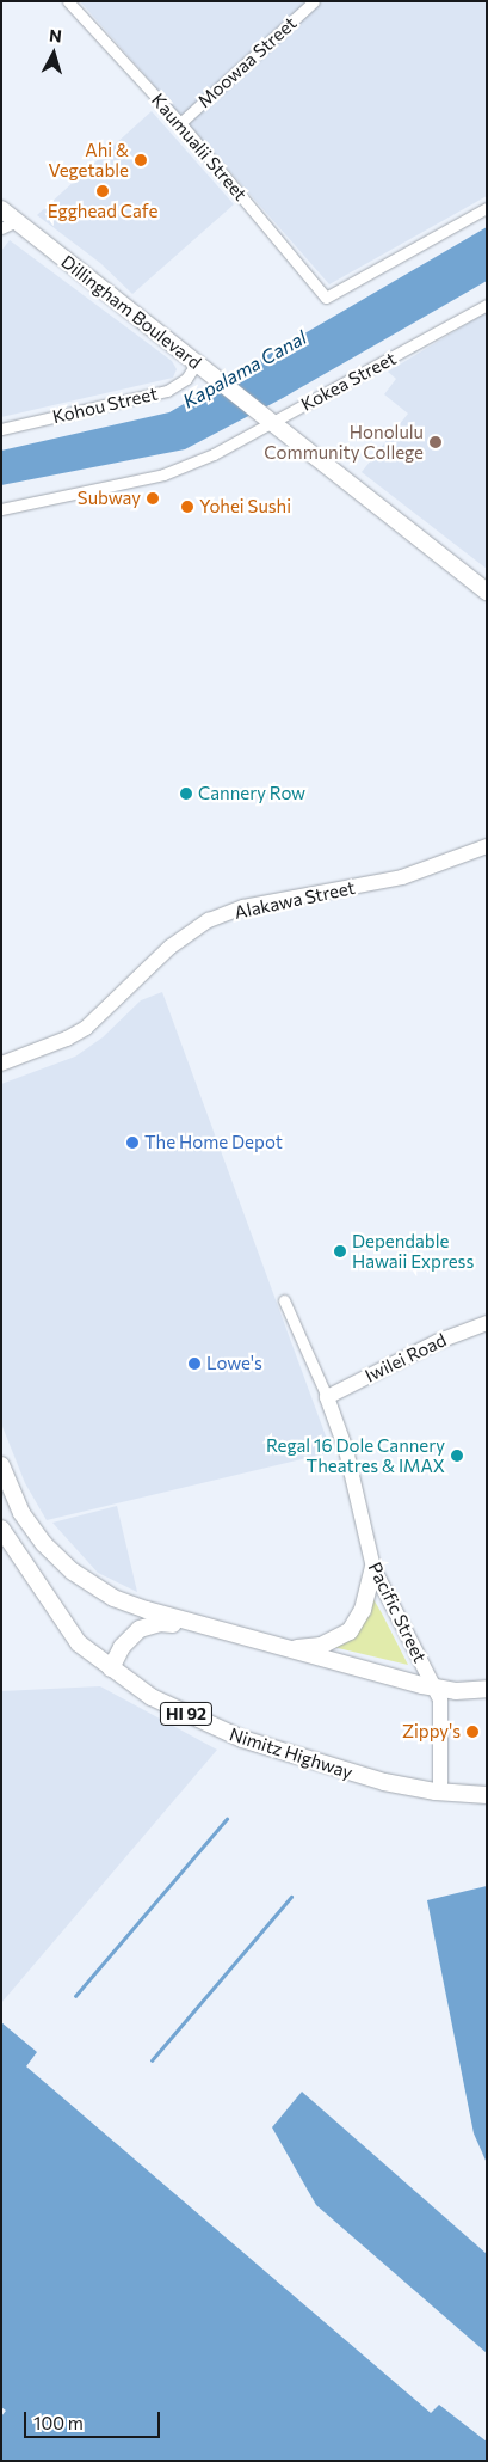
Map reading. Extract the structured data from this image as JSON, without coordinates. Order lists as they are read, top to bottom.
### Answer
{
  "streets": {
    "main road": ["Dillingham Boulevard", "HI 92", "Nimitz Highway"],
    "street": [
      "Moowaa Street",
      "Kaumualii Street",
      "Kokea Street",
      "Kohou Street",
      "Alakawa Street",
      "Iwilei Road",
      "Pacific Street"
    ]
  },
  "crossings": [
    ["Moowaa Street", "Kaumualii Street"],
    ["Dillingham Boulevard", "Kokea Street"],
    ["Dillingham Boulevard", "Kohou Street"],
    ["Iwilei Road", "Pacific Street"],
    ["Pacific Street", "Nimitz Highway"]
  ],
  "water": ["Kapalama Canal"],
  "places": [
    "Ahi & Vegetable",
    "Egghead Cafe",
    "Honolulu Community College",
    "Subway",
    "Yohei Sushi",
    "Cannery Row",
    "The Home Depot",
    "Dependable Hawaii Express",
    "Lowe's",
    "Regal 16 Dole Cannery Theatres & IMAX",
    "Zippy's"
  ],
  "scale_bar": "100 m",
  "north": "top"
}
